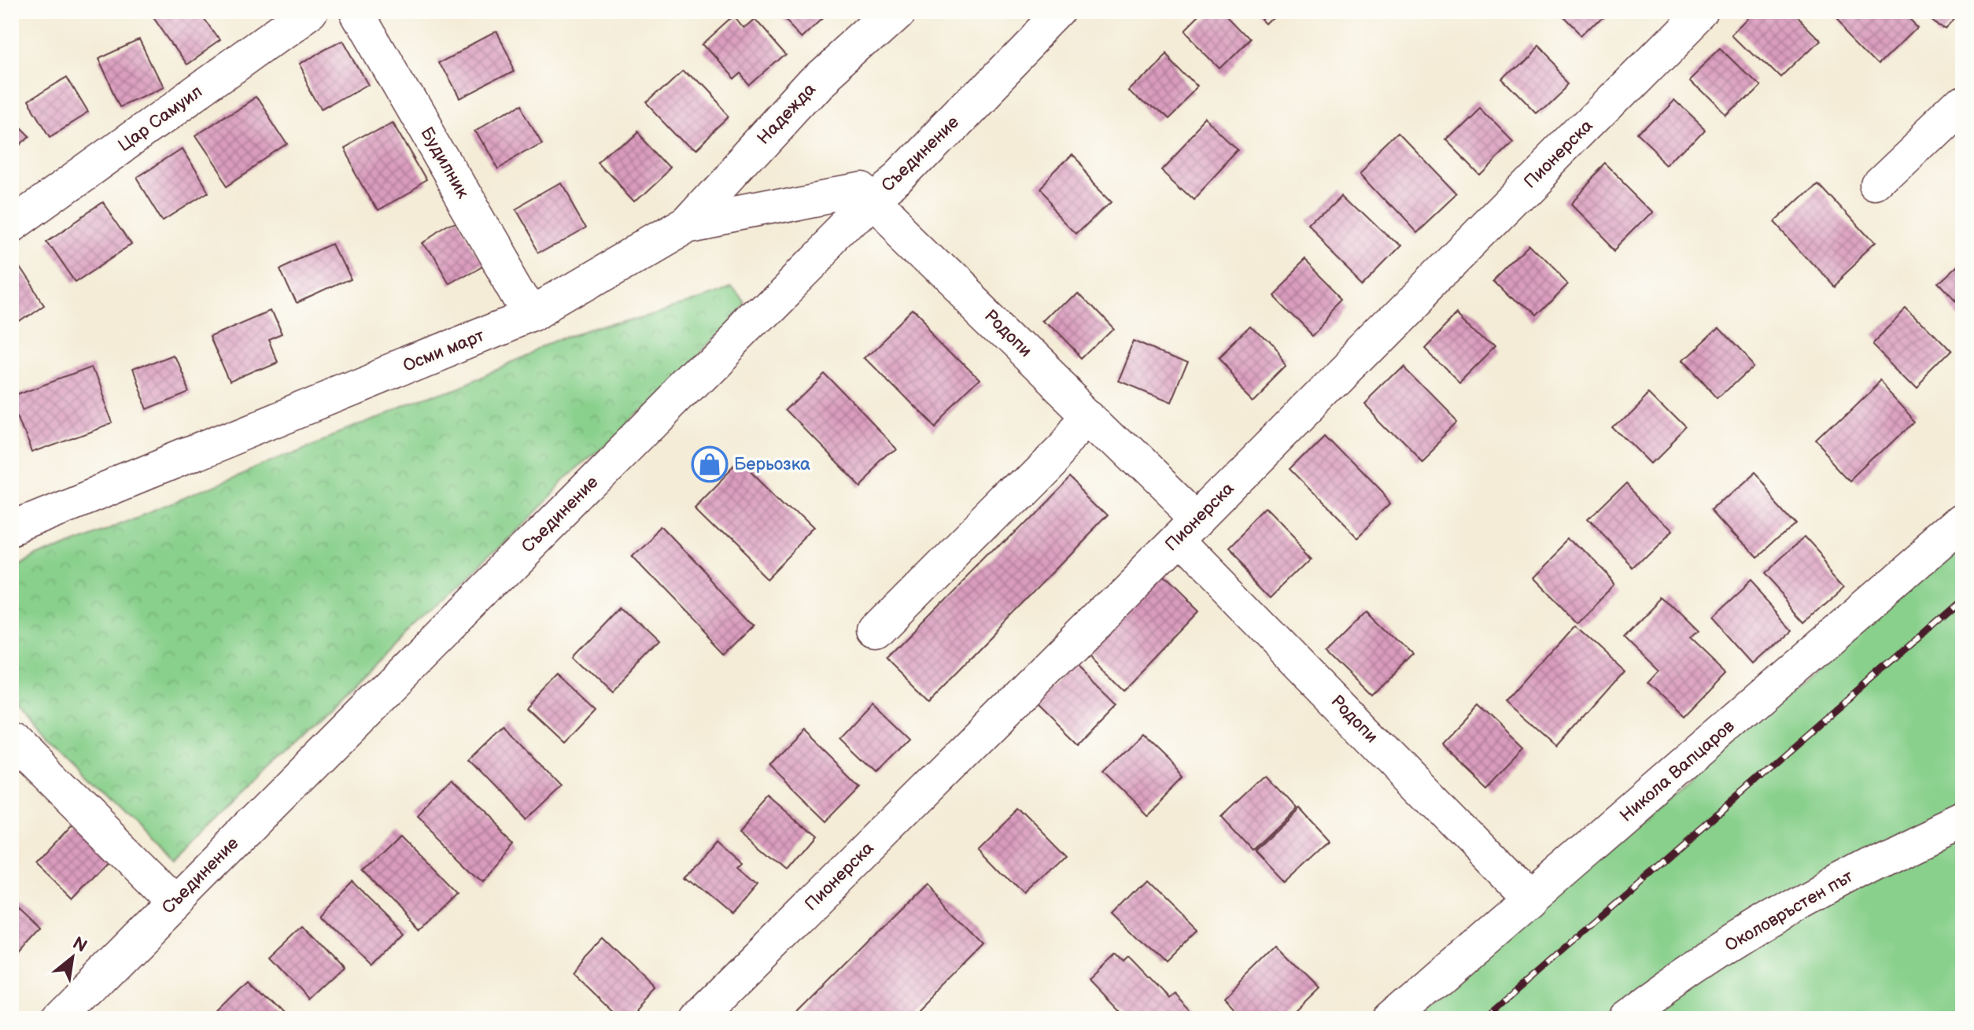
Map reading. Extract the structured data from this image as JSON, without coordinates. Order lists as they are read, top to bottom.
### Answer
{
  "streets": {
    "street": [
      "Надежда",
      "Цар Самуил",
      "Съединение",
      "Пионерска",
      "Будилник",
      "Родопи",
      "Осми март",
      "Никола Вапцаров",
      "Околовръстен път"
    ]
  },
  "crossings": [
    ["Надежда", "Осми март"],
    ["Съединение", "Родопи"],
    ["Съединение", "Осми март"],
    ["Пионерска", "Родопи"],
    ["Будилник", "Осми март"],
    ["Родопи", "Осми март"],
    ["Родопи", "Никола Вапцаров"]
  ],
  "places": {
    "shop": ["Берьозка"]
  },
  "north": "top right"
}
